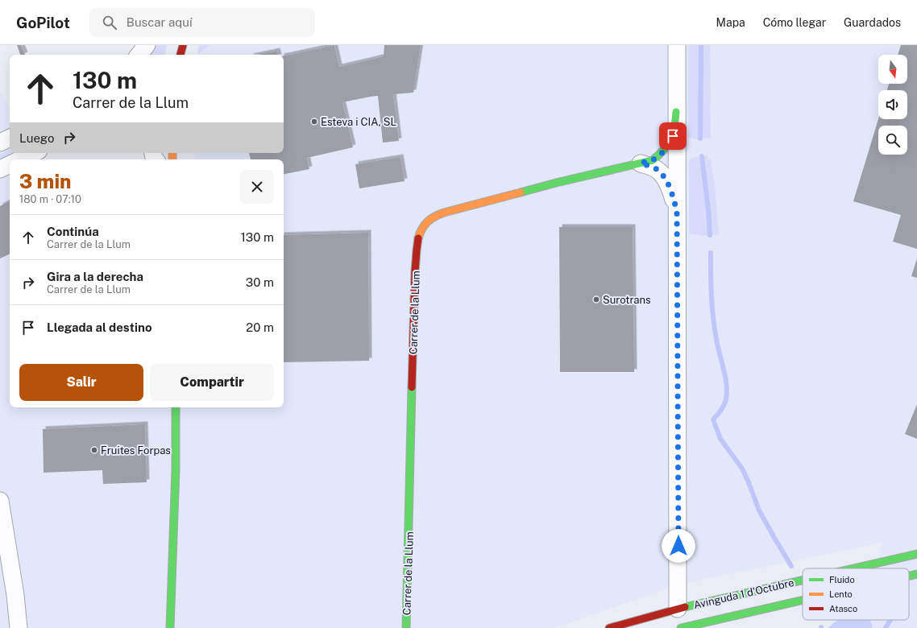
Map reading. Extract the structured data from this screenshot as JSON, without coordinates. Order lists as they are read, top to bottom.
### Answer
{
  "streets": {
    "street": ["Carrer de la Llum", "Avinguda 1 d'Octubre"]
  },
  "places": ["Esteva i CIA, SL", "Surotrans", "Fruites Forpas"],
  "legend": ["Fluido", "Lento", "Atasco"],
  "north": "bottom",
  "page": {
    "header": "GoPilot",
    "search": "Buscar aquí",
    "nav": ["Mapa", "Cómo llegar", "Guardados"],
    "turn": ["130 m", "Carrer de la Llum"],
    "then": "Luego",
    "heading": ["3 min", "180 m · 07:10"],
    "list": [
      {
        "name": "Continúa",
        "note": "Carrer de la Llum",
        "value": "130 m"
      },
      {
        "name": "Gira a la derecha",
        "note": "Carrer de la Llum",
        "value": "30 m"
      },
      {
        "name": "Llegada al destino",
        "value": "20 m"
      }
    ],
    "buttons": ["Salir", "Compartir"]
  }
}
